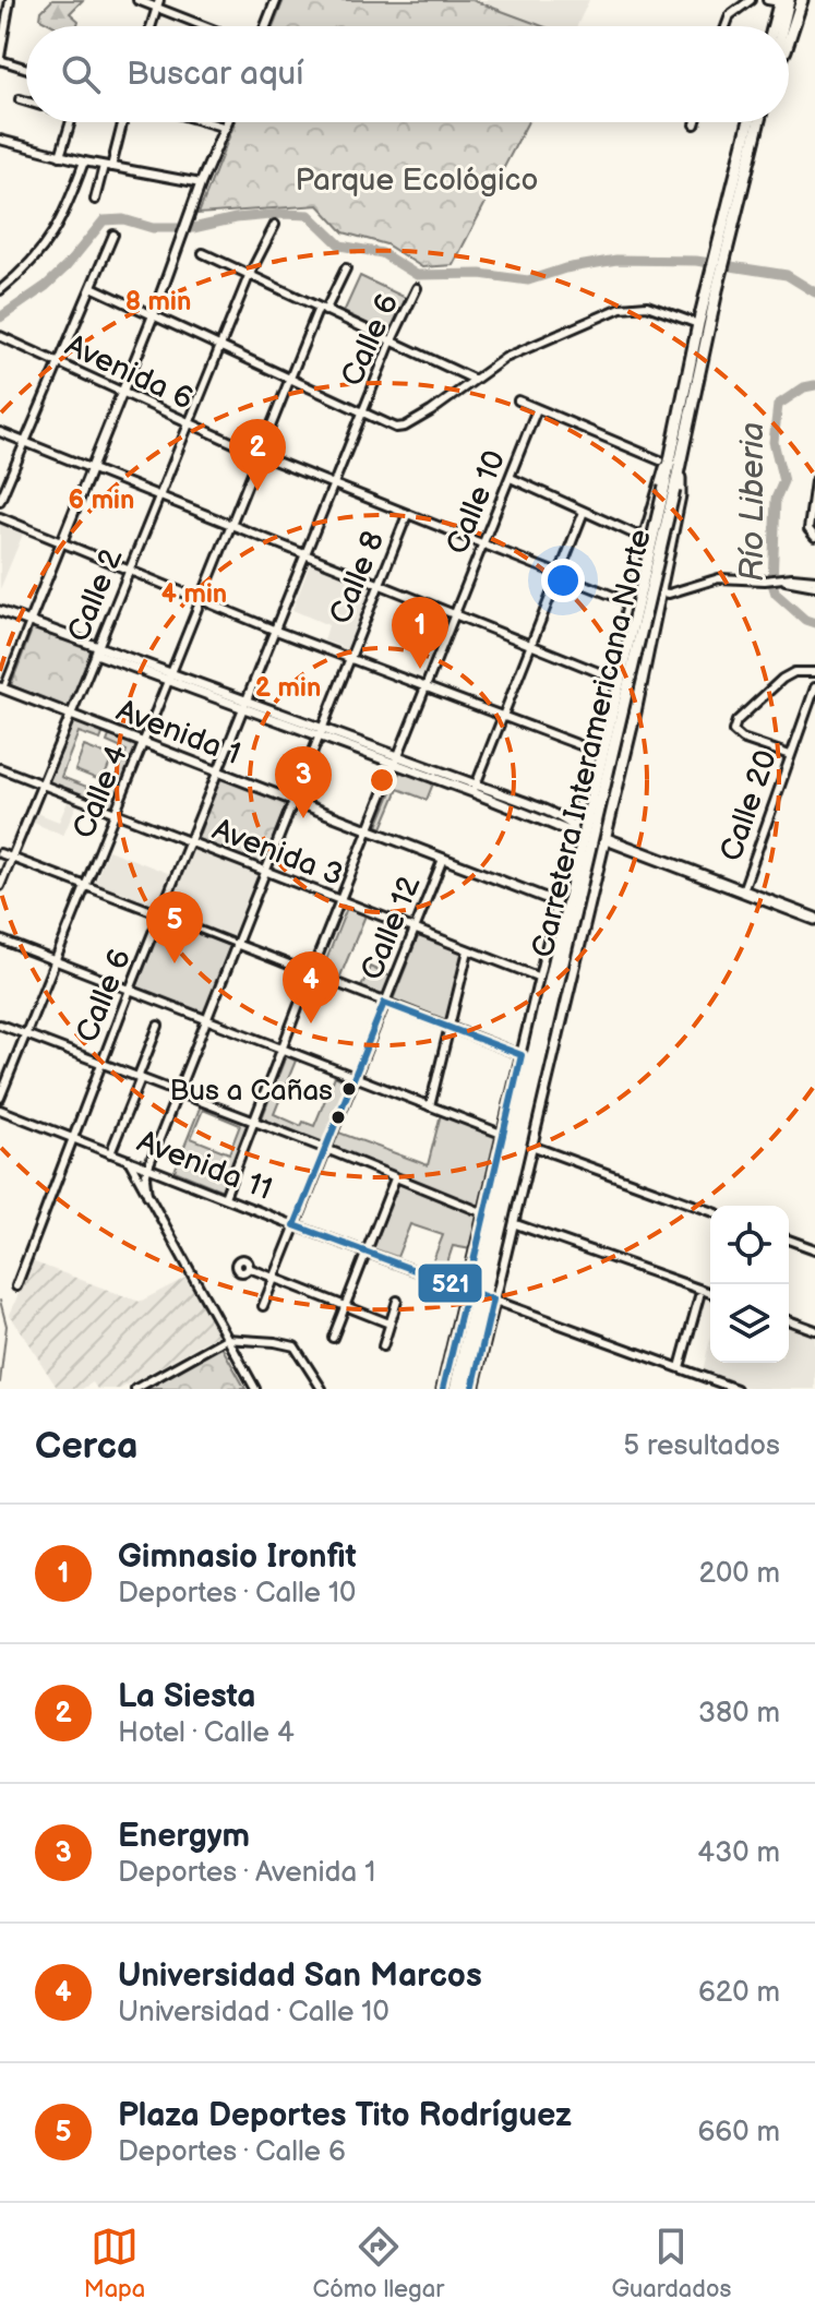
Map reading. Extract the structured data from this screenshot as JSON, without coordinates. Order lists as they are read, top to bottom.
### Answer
{
  "streets": {
    "main road": ["Carretera Interamericana Norte"],
    "street": [
      "Calle 6",
      "Avenida 6",
      "Calle 10",
      "Calle 8",
      "Calle 2",
      "Avenida 1",
      "Calle 4",
      "Calle 20",
      "Avenida 3",
      "Calle 12",
      "Avenida 11"
    ]
  },
  "crossings": [
    ["Calle 6", "Avenida 6"],
    ["Calle 6", "Avenida 1"],
    ["Calle 6", "Avenida 3"],
    ["Calle 6", "Avenida 11"],
    ["Avenida 6", "Calle 10"],
    ["Avenida 6", "Calle 8"],
    ["Avenida 6", "Calle 2"],
    ["Avenida 6", "Calle 4"],
    ["Calle 10", "Avenida 1"],
    ["Calle 10", "Avenida 3"],
    ["Calle 10", "Avenida 11"],
    ["Calle 8", "Avenida 1"],
    ["Calle 8", "Avenida 3"],
    ["Calle 8", "Avenida 11"],
    ["Calle 2", "Avenida 1"],
    ["Calle 2", "Avenida 3"],
    ["Avenida 1", "Calle 4"],
    ["Avenida 1", "Calle 12"],
    ["Calle 4", "Avenida 3"],
    ["Avenida 3", "Calle 12"],
    ["Calle 12", "Avenida 11"]
  ],
  "water": ["Río Liberia"],
  "parks": ["Parque Ecológico"],
  "places": ["Bus a Cañas"],
  "lines": ["transit line 521"],
  "page": {
    "search": "Buscar aquí",
    "pins": [
      "2",
      "1",
      "3",
      "5",
      "4"
    ],
    "heading": ["Cerca", "5 resultados"],
    "list": [
      {
        "mark": "1",
        "name": "Gimnasio Ironfit",
        "note": "Deportes · Calle 10",
        "value": "200 m"
      },
      {
        "mark": "2",
        "name": "La Siesta",
        "note": "Hotel · Calle 4",
        "value": "380 m"
      },
      {
        "mark": "3",
        "name": "Energym",
        "note": "Deportes · Avenida 1",
        "value": "430 m"
      },
      {
        "mark": "4",
        "name": "Universidad San Marcos",
        "note": "Universidad · Calle 10",
        "value": "620 m"
      },
      {
        "mark": "5",
        "name": "Plaza Deportes Tito Rodríguez",
        "note": "Deportes · Calle 6",
        "value": "660 m"
      }
    ],
    "nav": ["Mapa", "Cómo llegar", "Guardados"]
  },
  "rings": [
    "8 min",
    "6 min",
    "4 min",
    "2 min"
  ]
}
